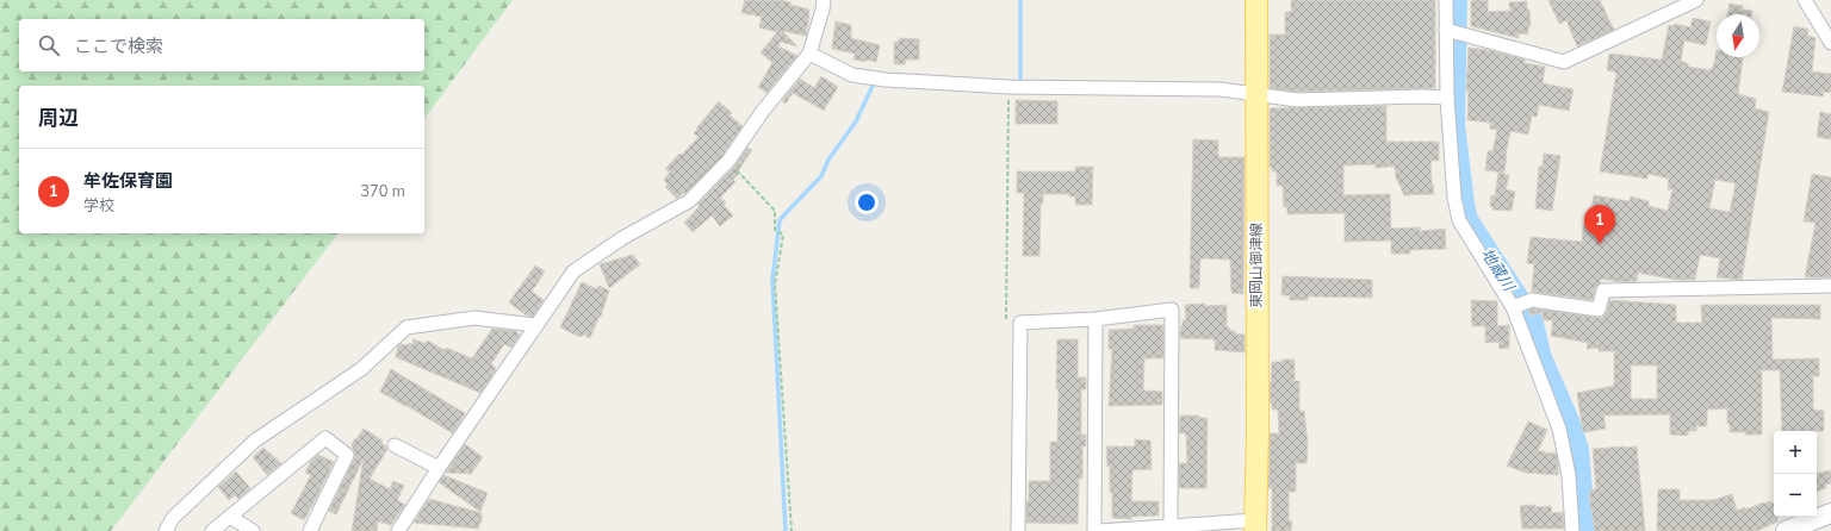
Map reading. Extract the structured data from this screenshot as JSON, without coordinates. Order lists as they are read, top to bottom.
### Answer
{
  "streets": {
    "main road": ["東岡山御津線"]
  },
  "water": ["地蔵川"],
  "north": "bottom",
  "page": {
    "search": "ここで検索",
    "heading": "周辺",
    "list": [
      {
        "mark": "1",
        "name": "牟佐保育園",
        "note": "学校",
        "value": "370 m"
      }
    ],
    "pins": "1",
    "map_buttons": ["+", "−"]
  }
}
